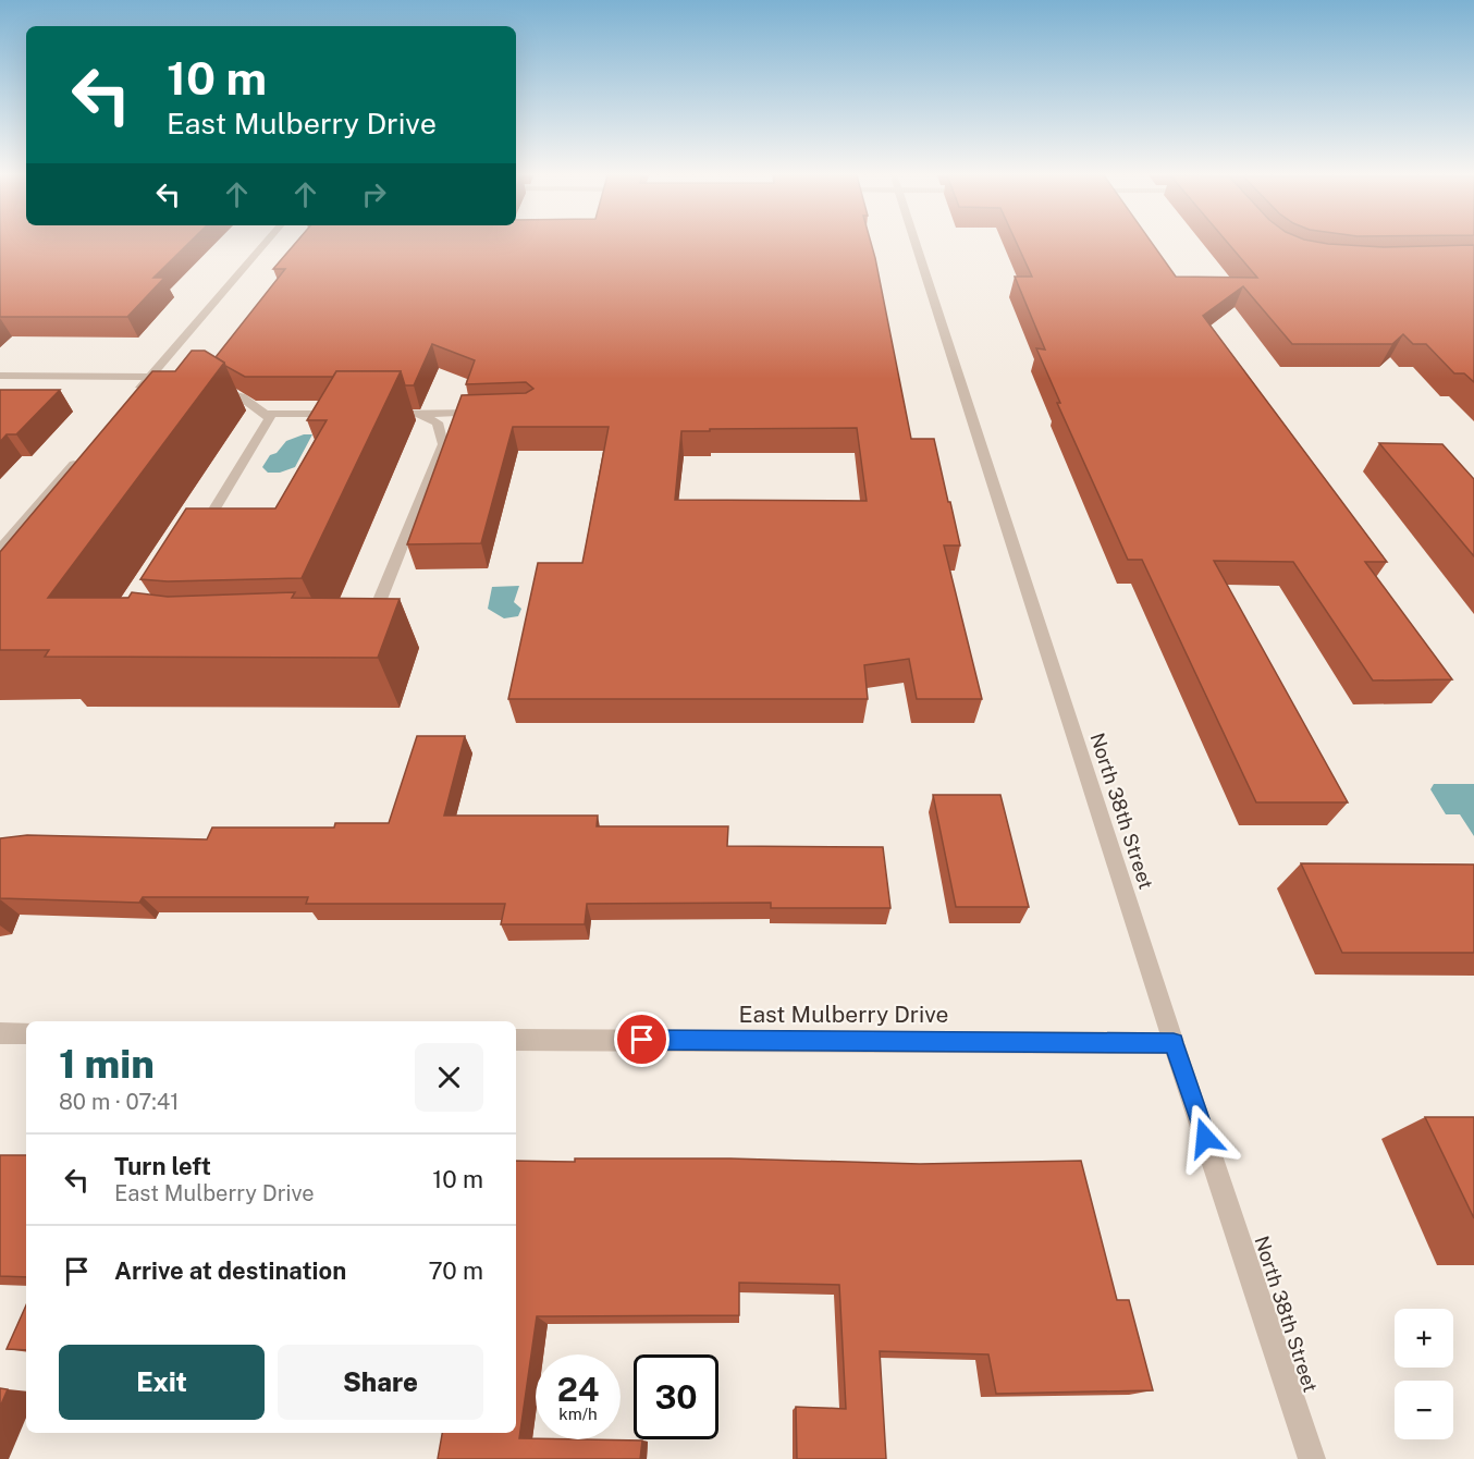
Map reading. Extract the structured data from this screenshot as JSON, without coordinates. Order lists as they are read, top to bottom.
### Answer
{
  "streets": {
    "street": ["North 38th Street", "East Mulberry Drive"]
  },
  "crossings": [
    ["North 38th Street", "East Mulberry Drive"]
  ],
  "page": {
    "turn": ["10 m", "East Mulberry Drive"],
    "heading": ["1 min", "80 m · 07:41"],
    "list": [
      {
        "name": "Turn left",
        "note": "East Mulberry Drive",
        "value": "10 m"
      },
      {
        "name": "Arrive at destination",
        "value": "70 m"
      }
    ],
    "map_buttons": ["+", "−"],
    "buttons": ["Exit", "Share"],
    "speed": "24 km/h",
    "limit": "30"
  }
}
